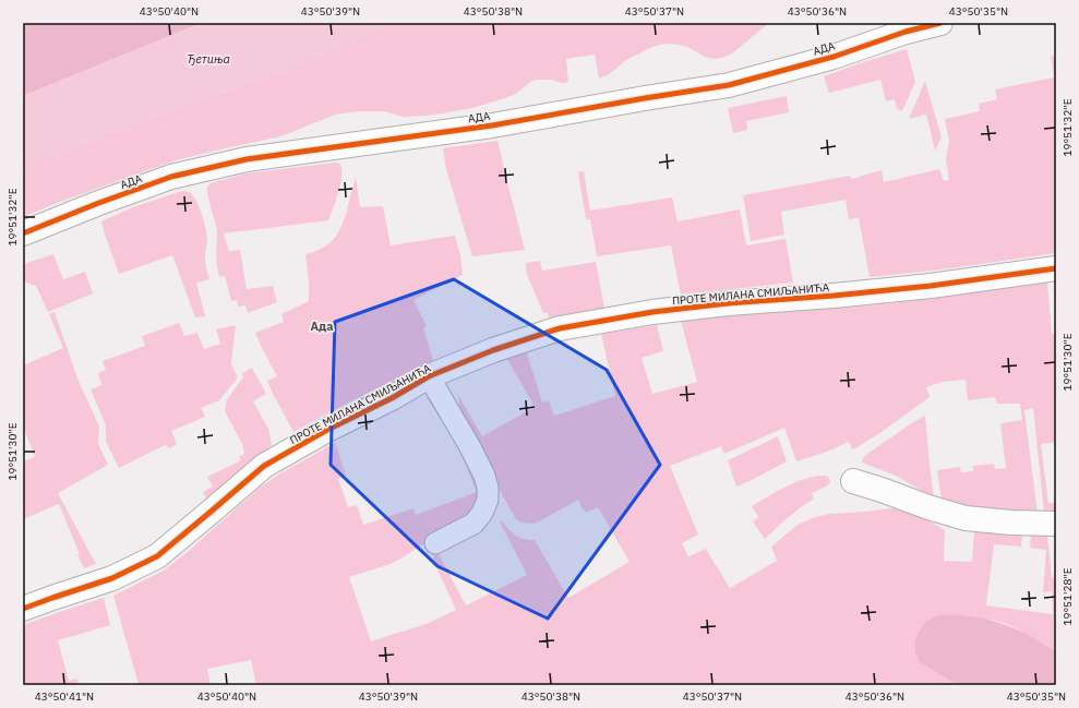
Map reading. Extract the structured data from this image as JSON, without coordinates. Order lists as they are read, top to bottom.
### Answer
{
  "streets": {
    "street": ["АДА", "ПРОТЕ МИЛАНА СМИЉАНИЋА"]
  },
  "districts": ["Ада"],
  "water": ["Ђетиња"],
  "coordinates": [
    "43°50'40\"N",
    "43°50'39\"N",
    "43°50'38\"N",
    "43°50'37\"N",
    "43°50'36\"N",
    "43°50'35\"N",
    "19°51'32\"E",
    "19°51'30\"E",
    "19°51'28\"E",
    "43°50'41\"N"
  ]
}
